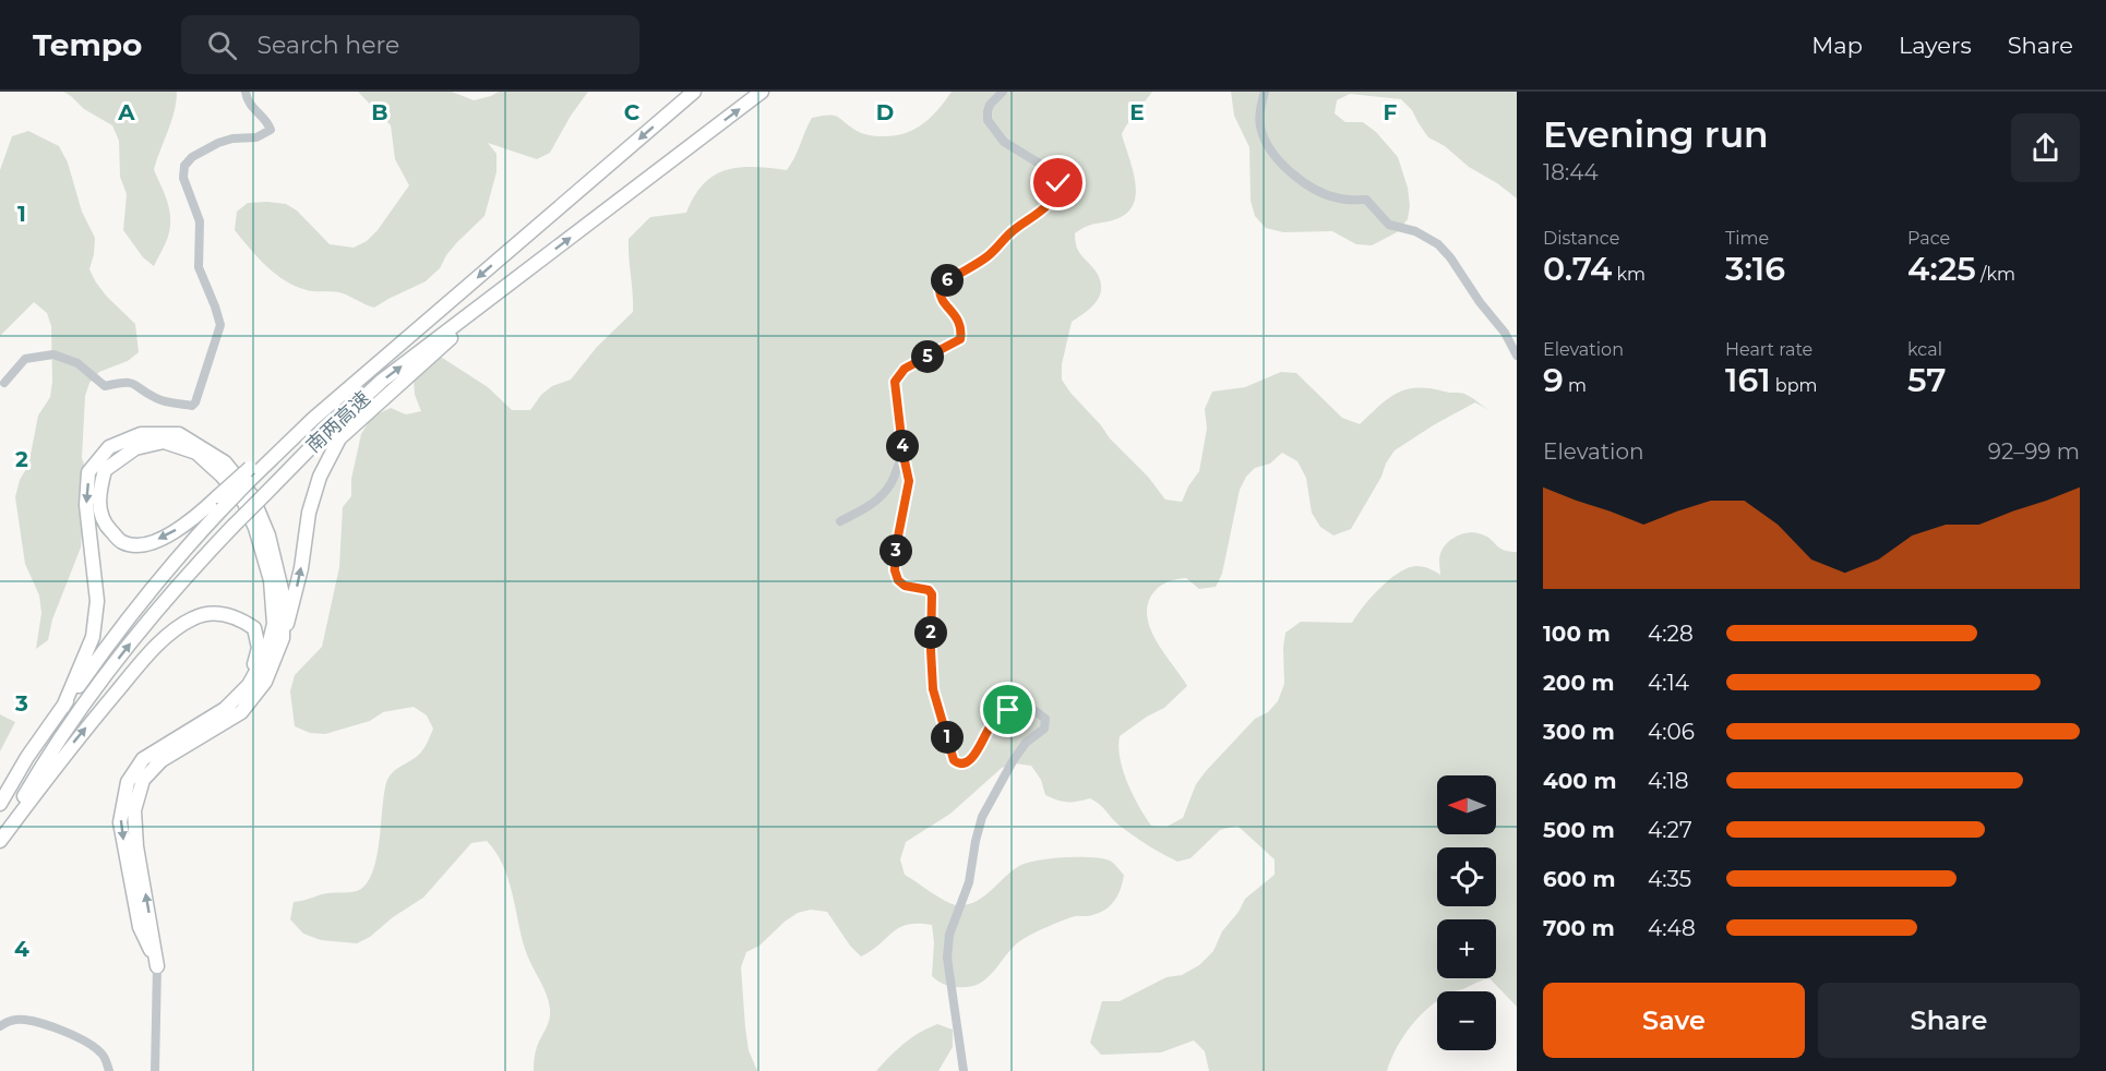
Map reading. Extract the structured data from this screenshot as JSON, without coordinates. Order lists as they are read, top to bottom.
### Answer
{
  "streets": {
    "highway": ["南两高速"]
  },
  "north": "left",
  "page": {
    "header": "Tempo",
    "search": "Search here",
    "nav": ["Map", "Layers", "Share"],
    "heading": ["Evening run", "18:44"],
    "stats": [
      ["Distance", "0.74 km"],
      ["Time", "3:16"],
      ["Pace", "4:25 /km"],
      ["Elevation", "9 m"],
      ["Heart rate", "161 bpm"],
      ["kcal", "57"]
    ],
    "pins": [
      "6",
      "5",
      "4",
      "3",
      "2",
      "1"
    ],
    "chart": ["Elevation", "92–99 m"],
    "list": [
      {
        "name": "100 m",
        "note": "4:28"
      },
      {
        "name": "200 m",
        "note": "4:14"
      },
      {
        "name": "300 m",
        "note": "4:06"
      },
      {
        "name": "400 m",
        "note": "4:18"
      },
      {
        "name": "500 m",
        "note": "4:27"
      },
      {
        "name": "600 m",
        "note": "4:35"
      },
      {
        "name": "700 m",
        "note": "4:48"
      }
    ],
    "map_buttons": ["+", "−"],
    "buttons": ["Save", "Share"]
  },
  "grid": {
    "columns": [
      "A",
      "B",
      "C",
      "D",
      "E",
      "F"
    ],
    "rows": [
      "1",
      "2",
      "3",
      "4"
    ]
  }
}
